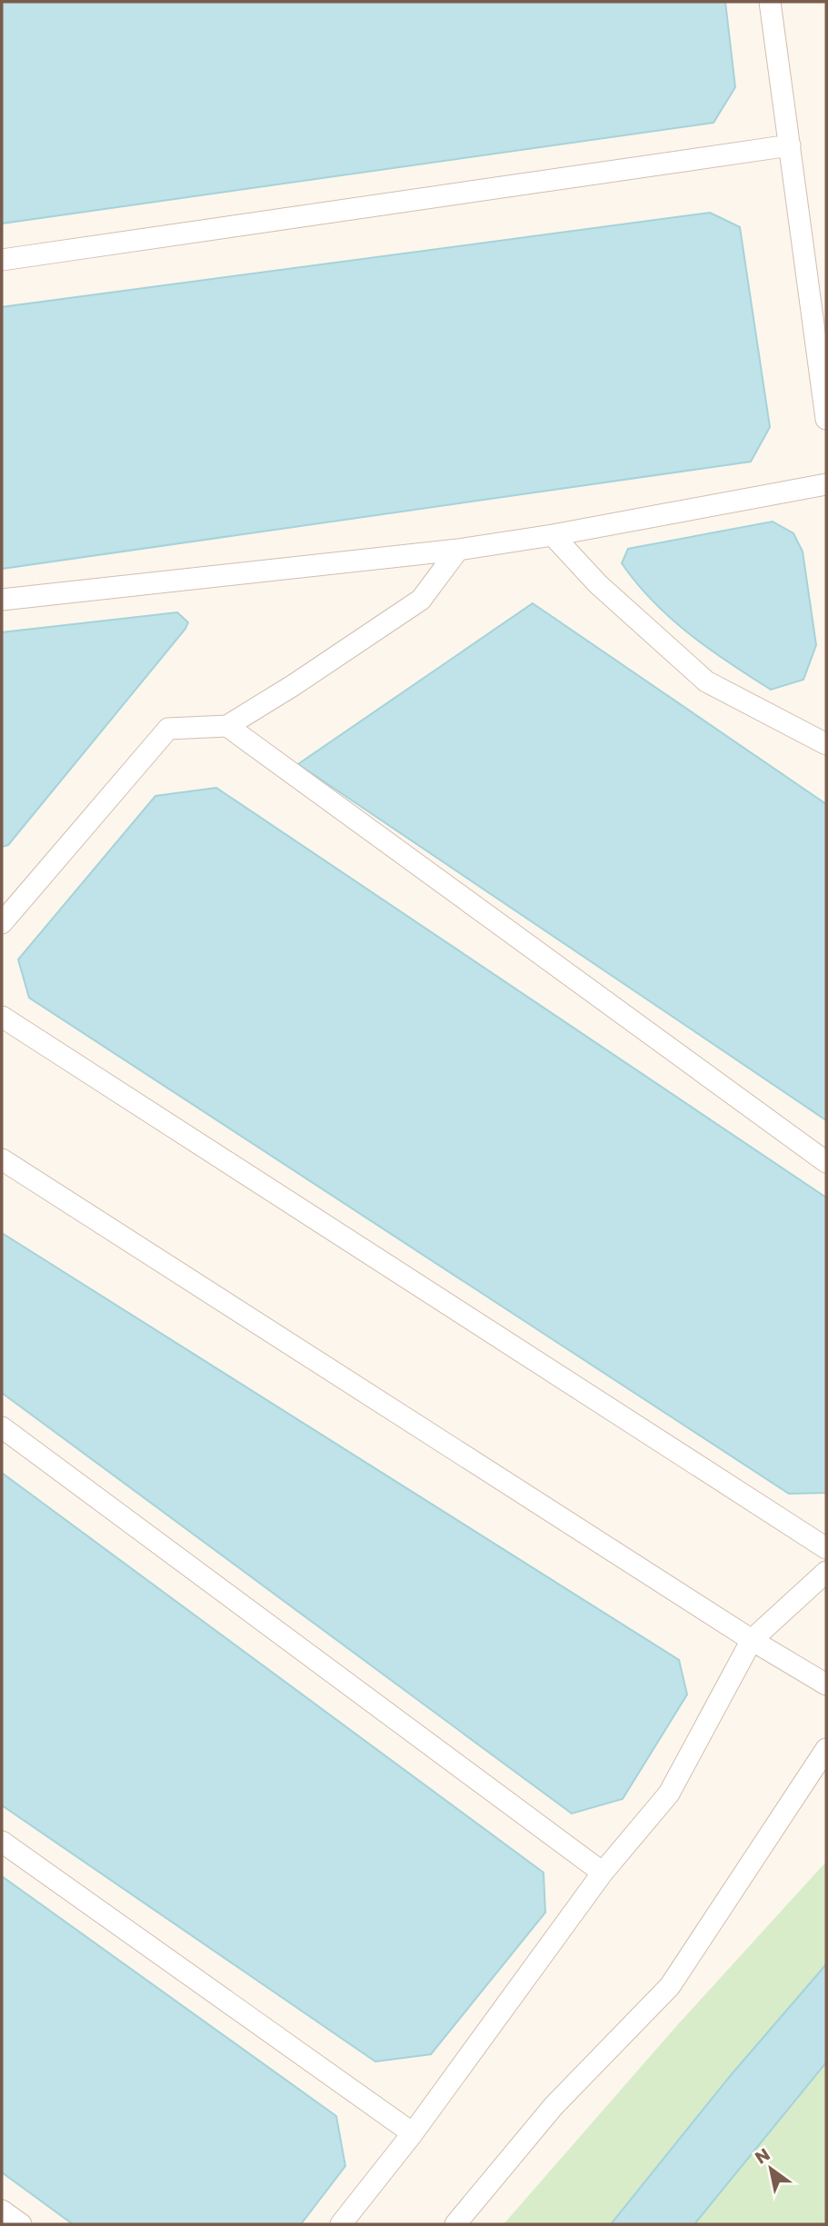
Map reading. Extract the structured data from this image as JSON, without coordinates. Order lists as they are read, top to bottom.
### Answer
{
  "north": "top left"
}
